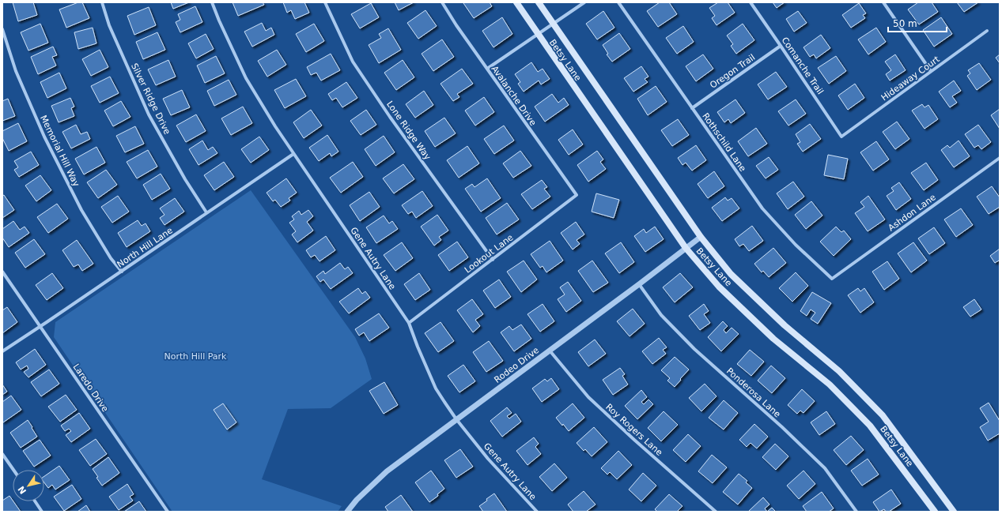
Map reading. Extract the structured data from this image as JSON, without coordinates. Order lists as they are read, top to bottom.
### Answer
{
  "streets": {
    "main road": ["Betsy Lane"],
    "street": [
      "Comanche Trail",
      "Oregon Trail",
      "Hideaway Court",
      "Avalanche Drive",
      "Silver Ridge Drive",
      "Lone Ridge Way",
      "Rothschild Lane",
      "Memorial Hill Way",
      "Ashdon Lane",
      "North Hill Lane",
      "Lookout Lane",
      "Gene Autry Lane",
      "Rodeo Drive",
      "Laredo Drive",
      "Ponderosa Lane",
      "Roy Rogers Lane"
    ]
  },
  "crossings": [
    ["Betsy Lane", "Rodeo Drive"],
    ["Comanche Trail", "Oregon Trail"],
    ["Comanche Trail", "Hideaway Court"],
    ["Oregon Trail", "Rothschild Lane"],
    ["Avalanche Drive", "Lookout Lane"],
    ["Silver Ridge Drive", "North Hill Lane"],
    ["Lone Ridge Way", "Lookout Lane"],
    ["Rothschild Lane", "Ashdon Lane"],
    ["Memorial Hill Way", "North Hill Lane"],
    ["North Hill Lane", "Gene Autry Lane"],
    ["North Hill Lane", "Laredo Drive"],
    ["Lookout Lane", "Gene Autry Lane"],
    ["Gene Autry Lane", "Rodeo Drive"],
    ["Rodeo Drive", "Ponderosa Lane"],
    ["Rodeo Drive", "Roy Rogers Lane"]
  ],
  "parks": ["North Hill Park"],
  "scale_bar": "50 m",
  "north": "bottom left"
}
